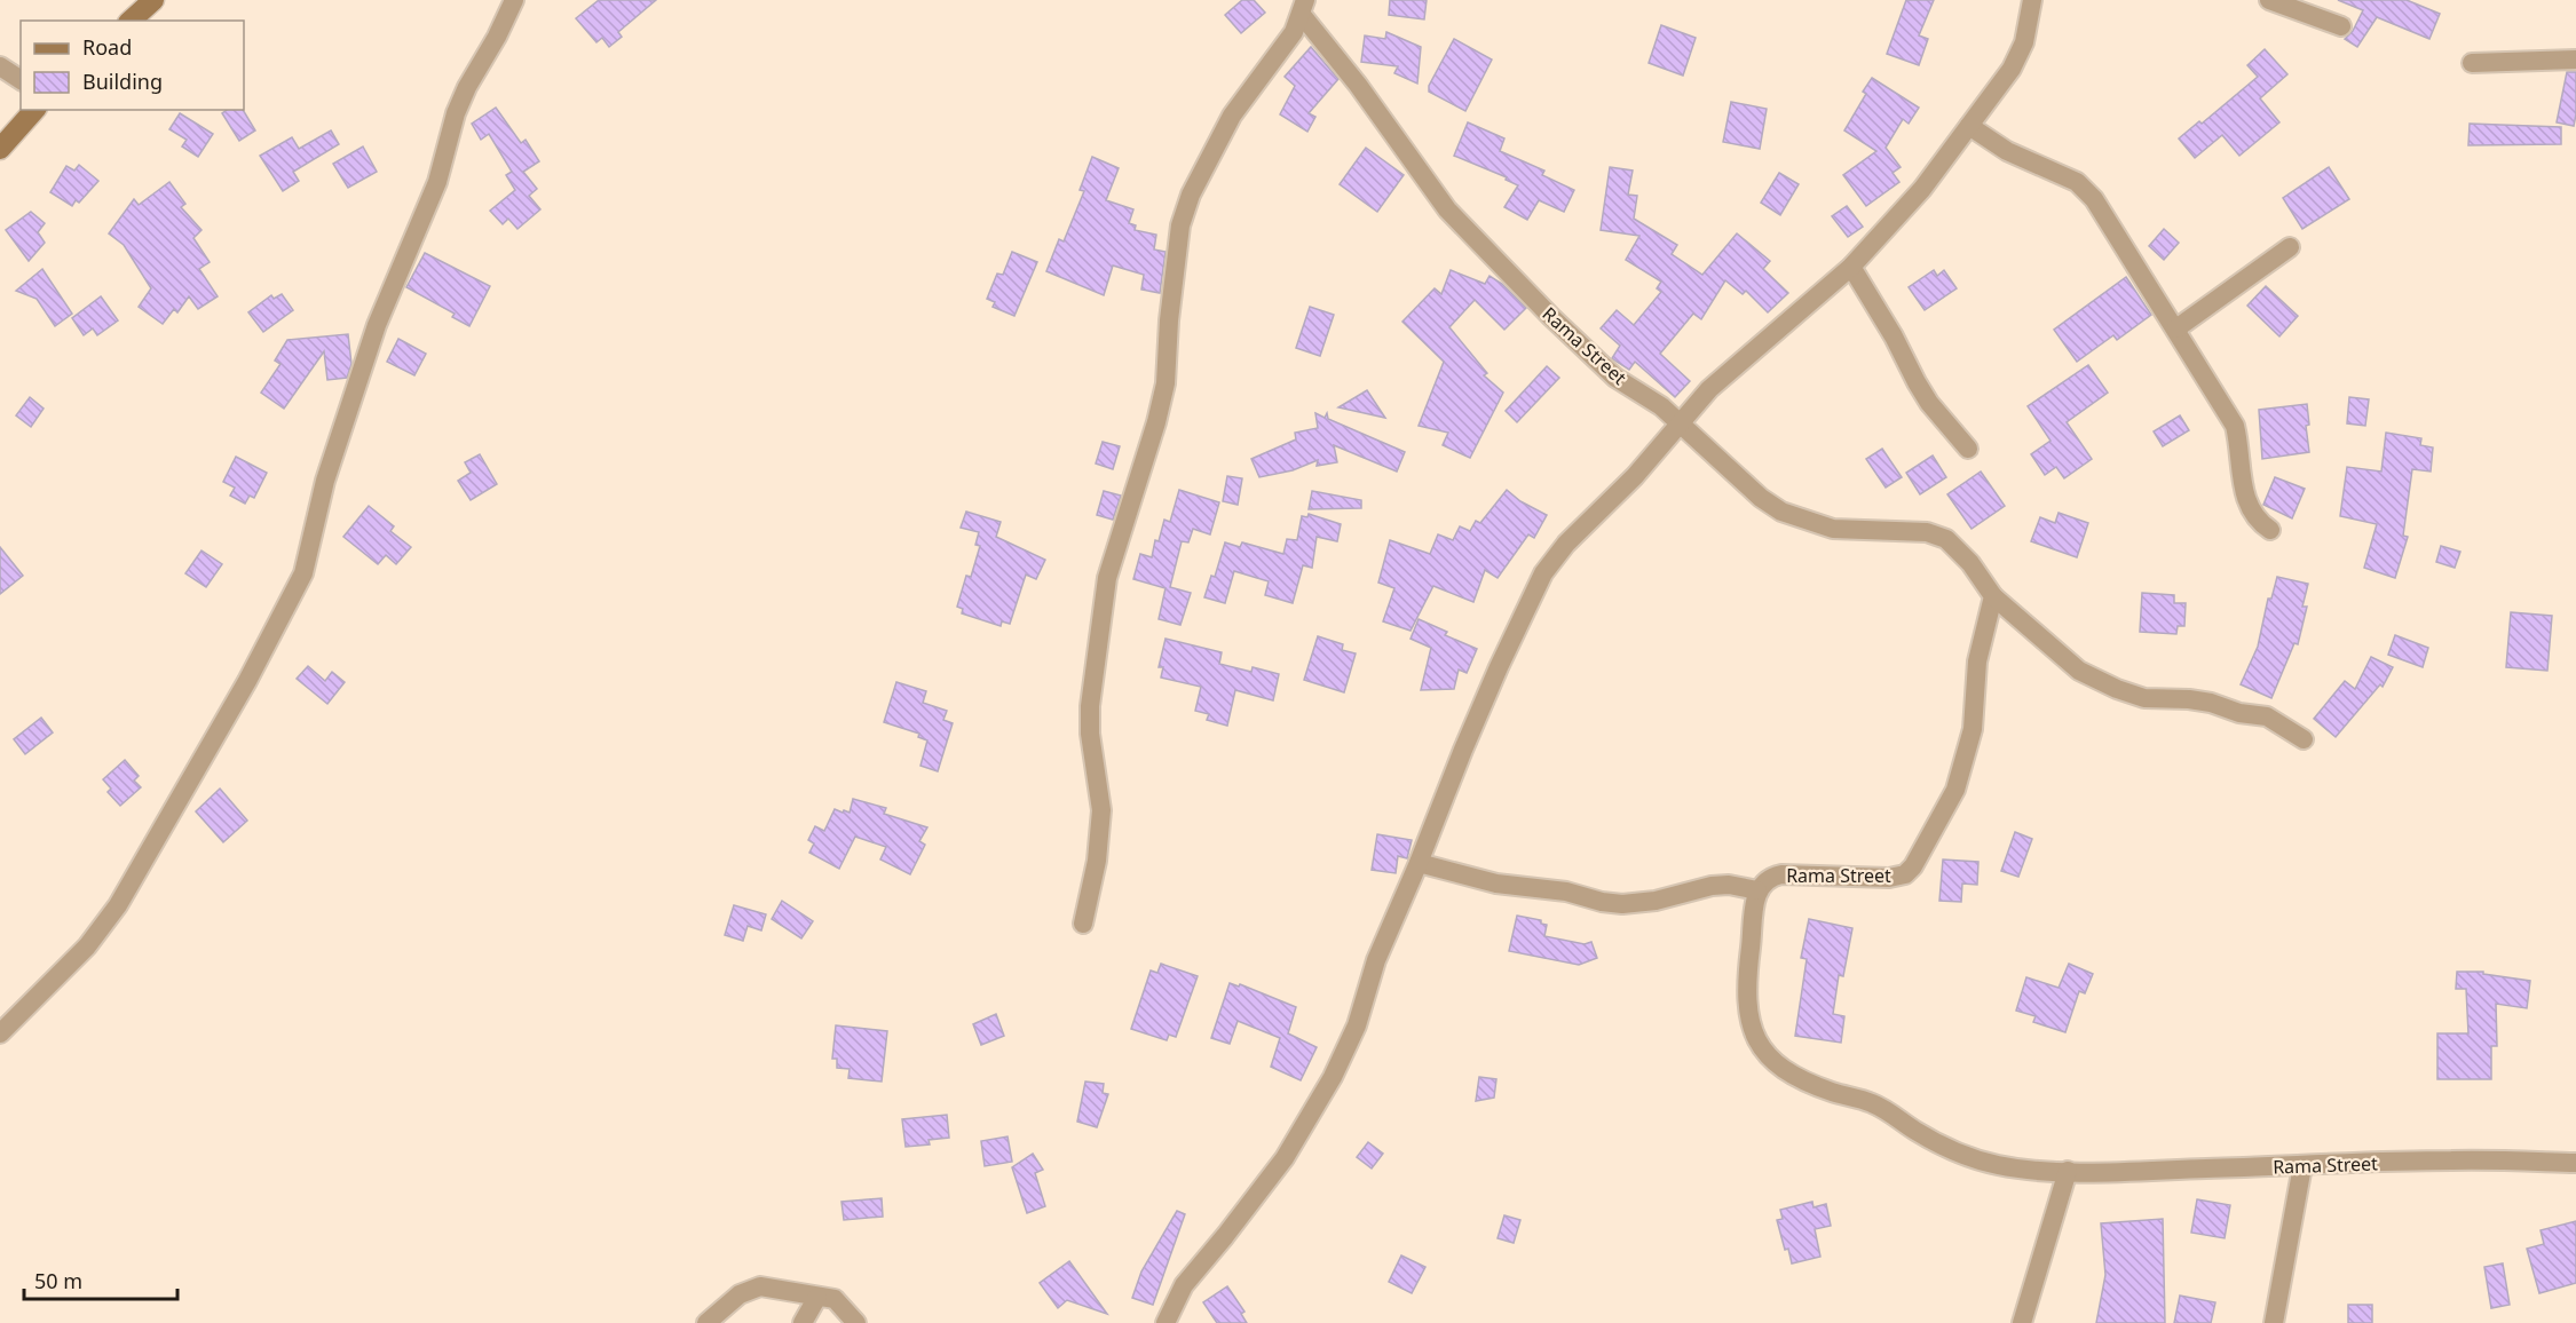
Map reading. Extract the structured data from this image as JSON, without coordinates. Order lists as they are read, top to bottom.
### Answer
{
  "streets": {
    "street": ["Rama Street"]
  },
  "legend": ["Road", "Building"],
  "scale_bar": "50 m"
}
